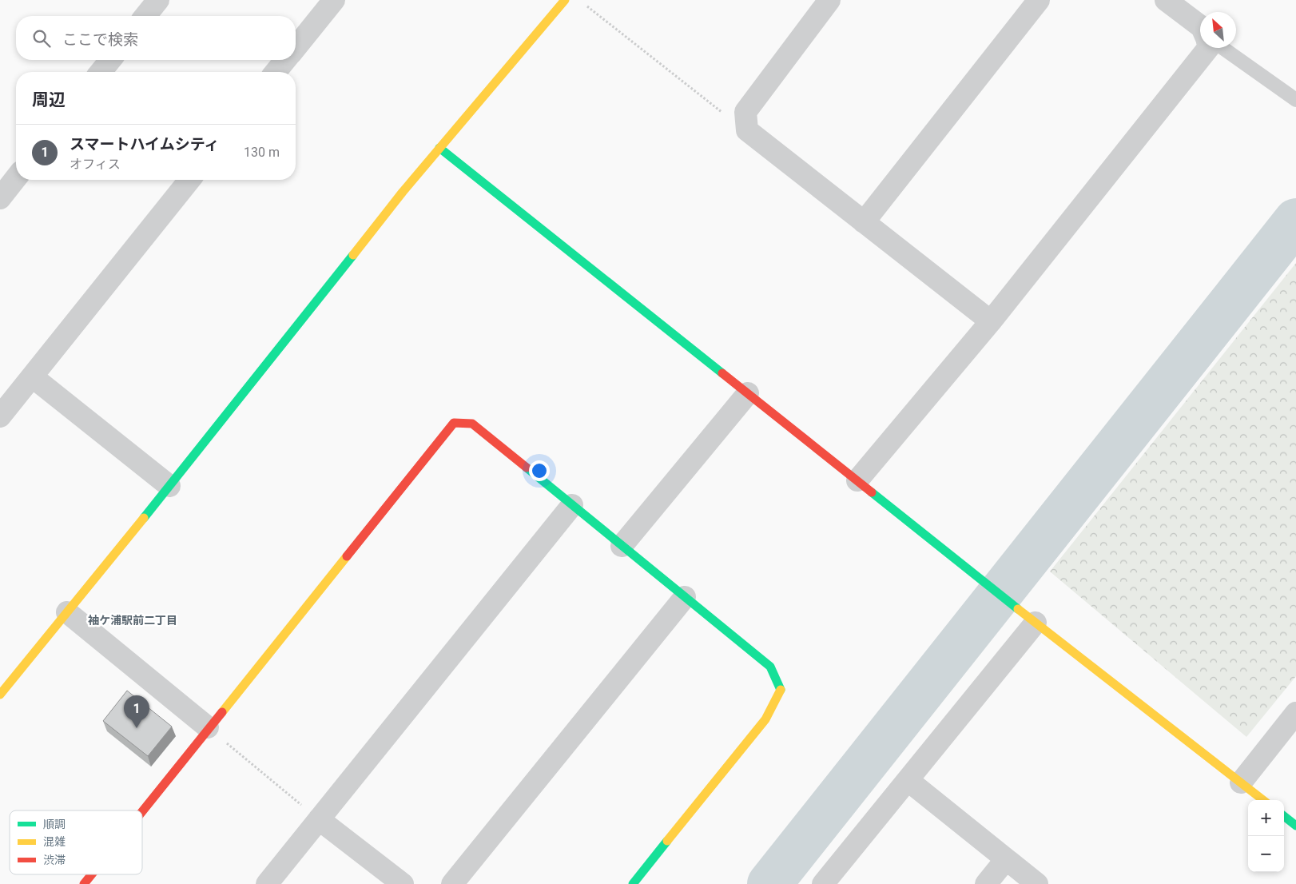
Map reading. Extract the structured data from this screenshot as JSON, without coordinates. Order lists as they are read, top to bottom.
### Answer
{
  "districts": ["袖ケ浦駅前二丁目"],
  "legend": ["順調", "混雑", "渋滞"],
  "north": "top left",
  "page": {
    "search": "ここで検索",
    "heading": "周辺",
    "list": [
      {
        "mark": "1",
        "name": "スマートハイムシティ",
        "note": "オフィス",
        "value": "130 m"
      }
    ],
    "pins": "1",
    "map_buttons": ["+", "−"]
  }
}
